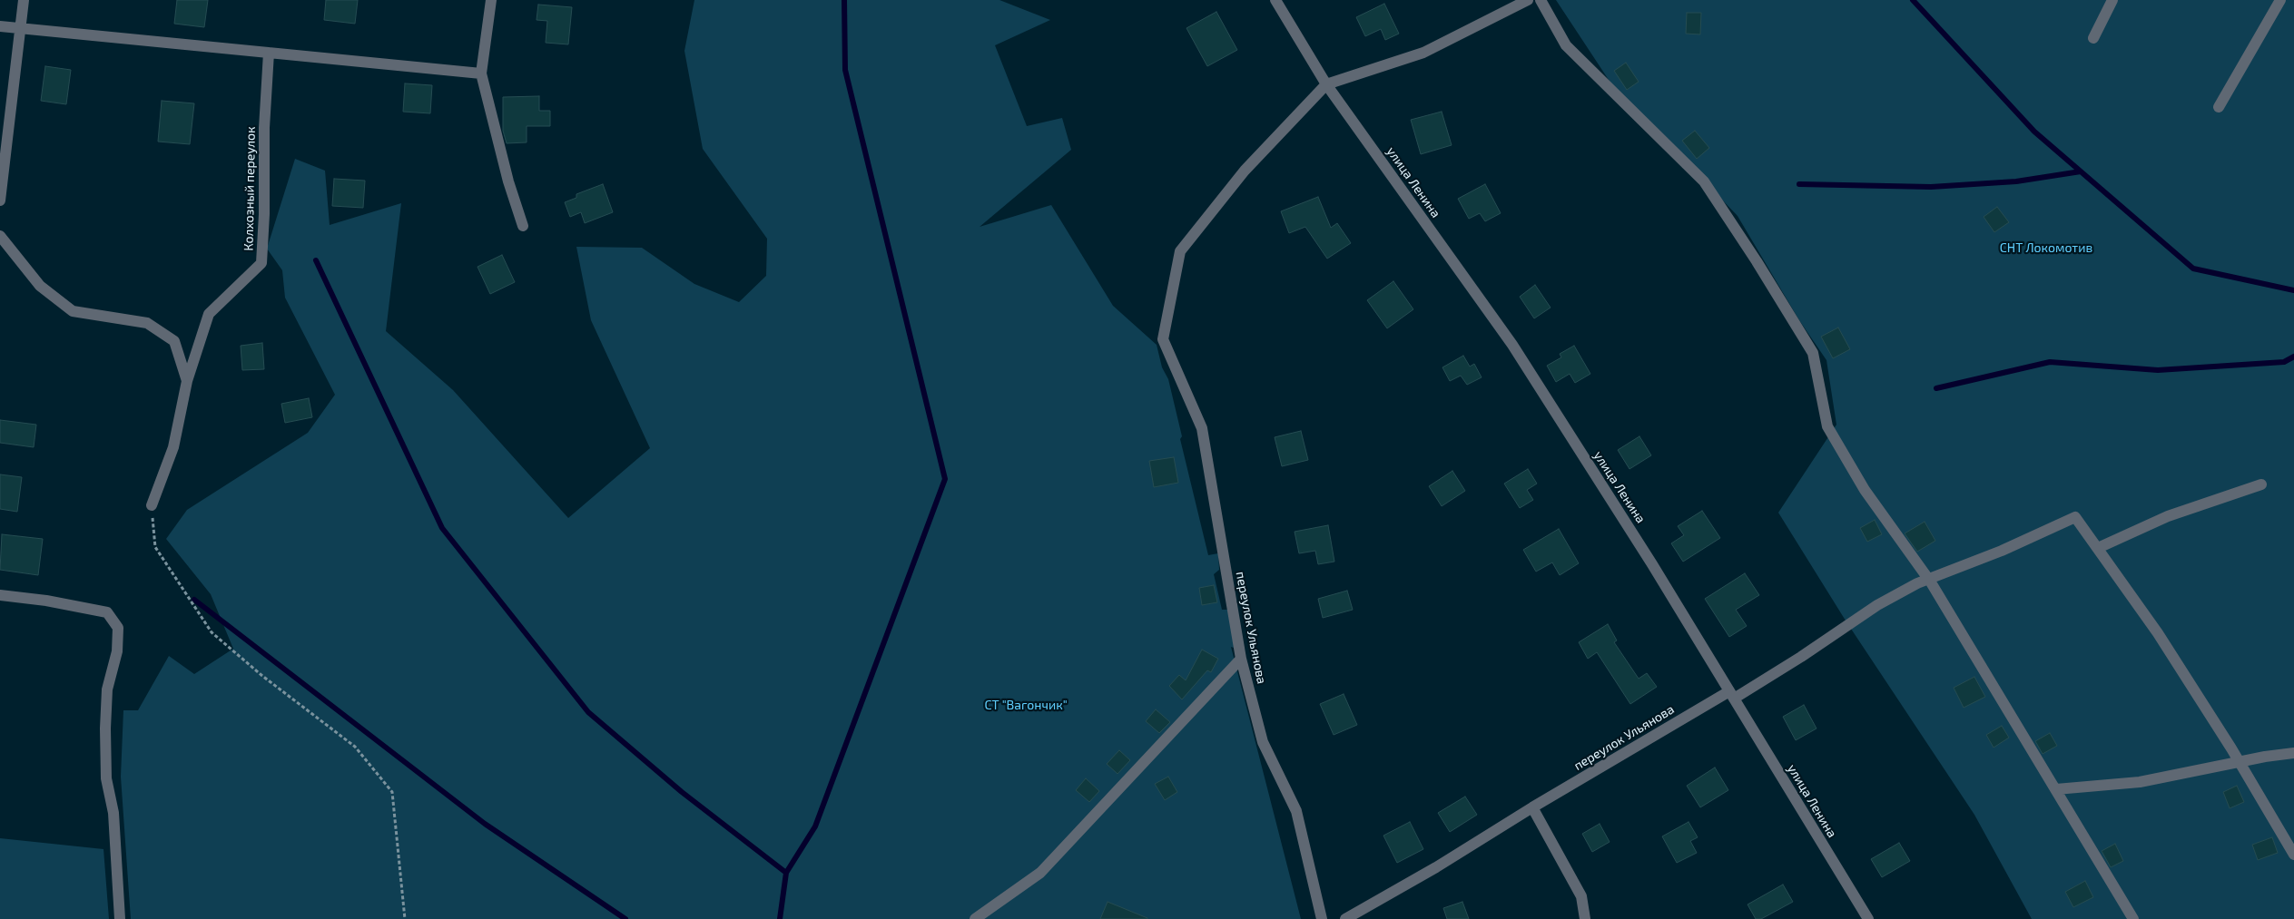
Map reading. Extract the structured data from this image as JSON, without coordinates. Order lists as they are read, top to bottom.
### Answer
{
  "streets": {
    "street": ["улица Ленина", "Колхозный переулок", "переулок Ульянова"]
  },
  "crossings": [
    ["улица Ленина", "переулок Ульянова"]
  ],
  "parks": ["СНТ Локомотив", "СТ \"Вагончик\""]
}
